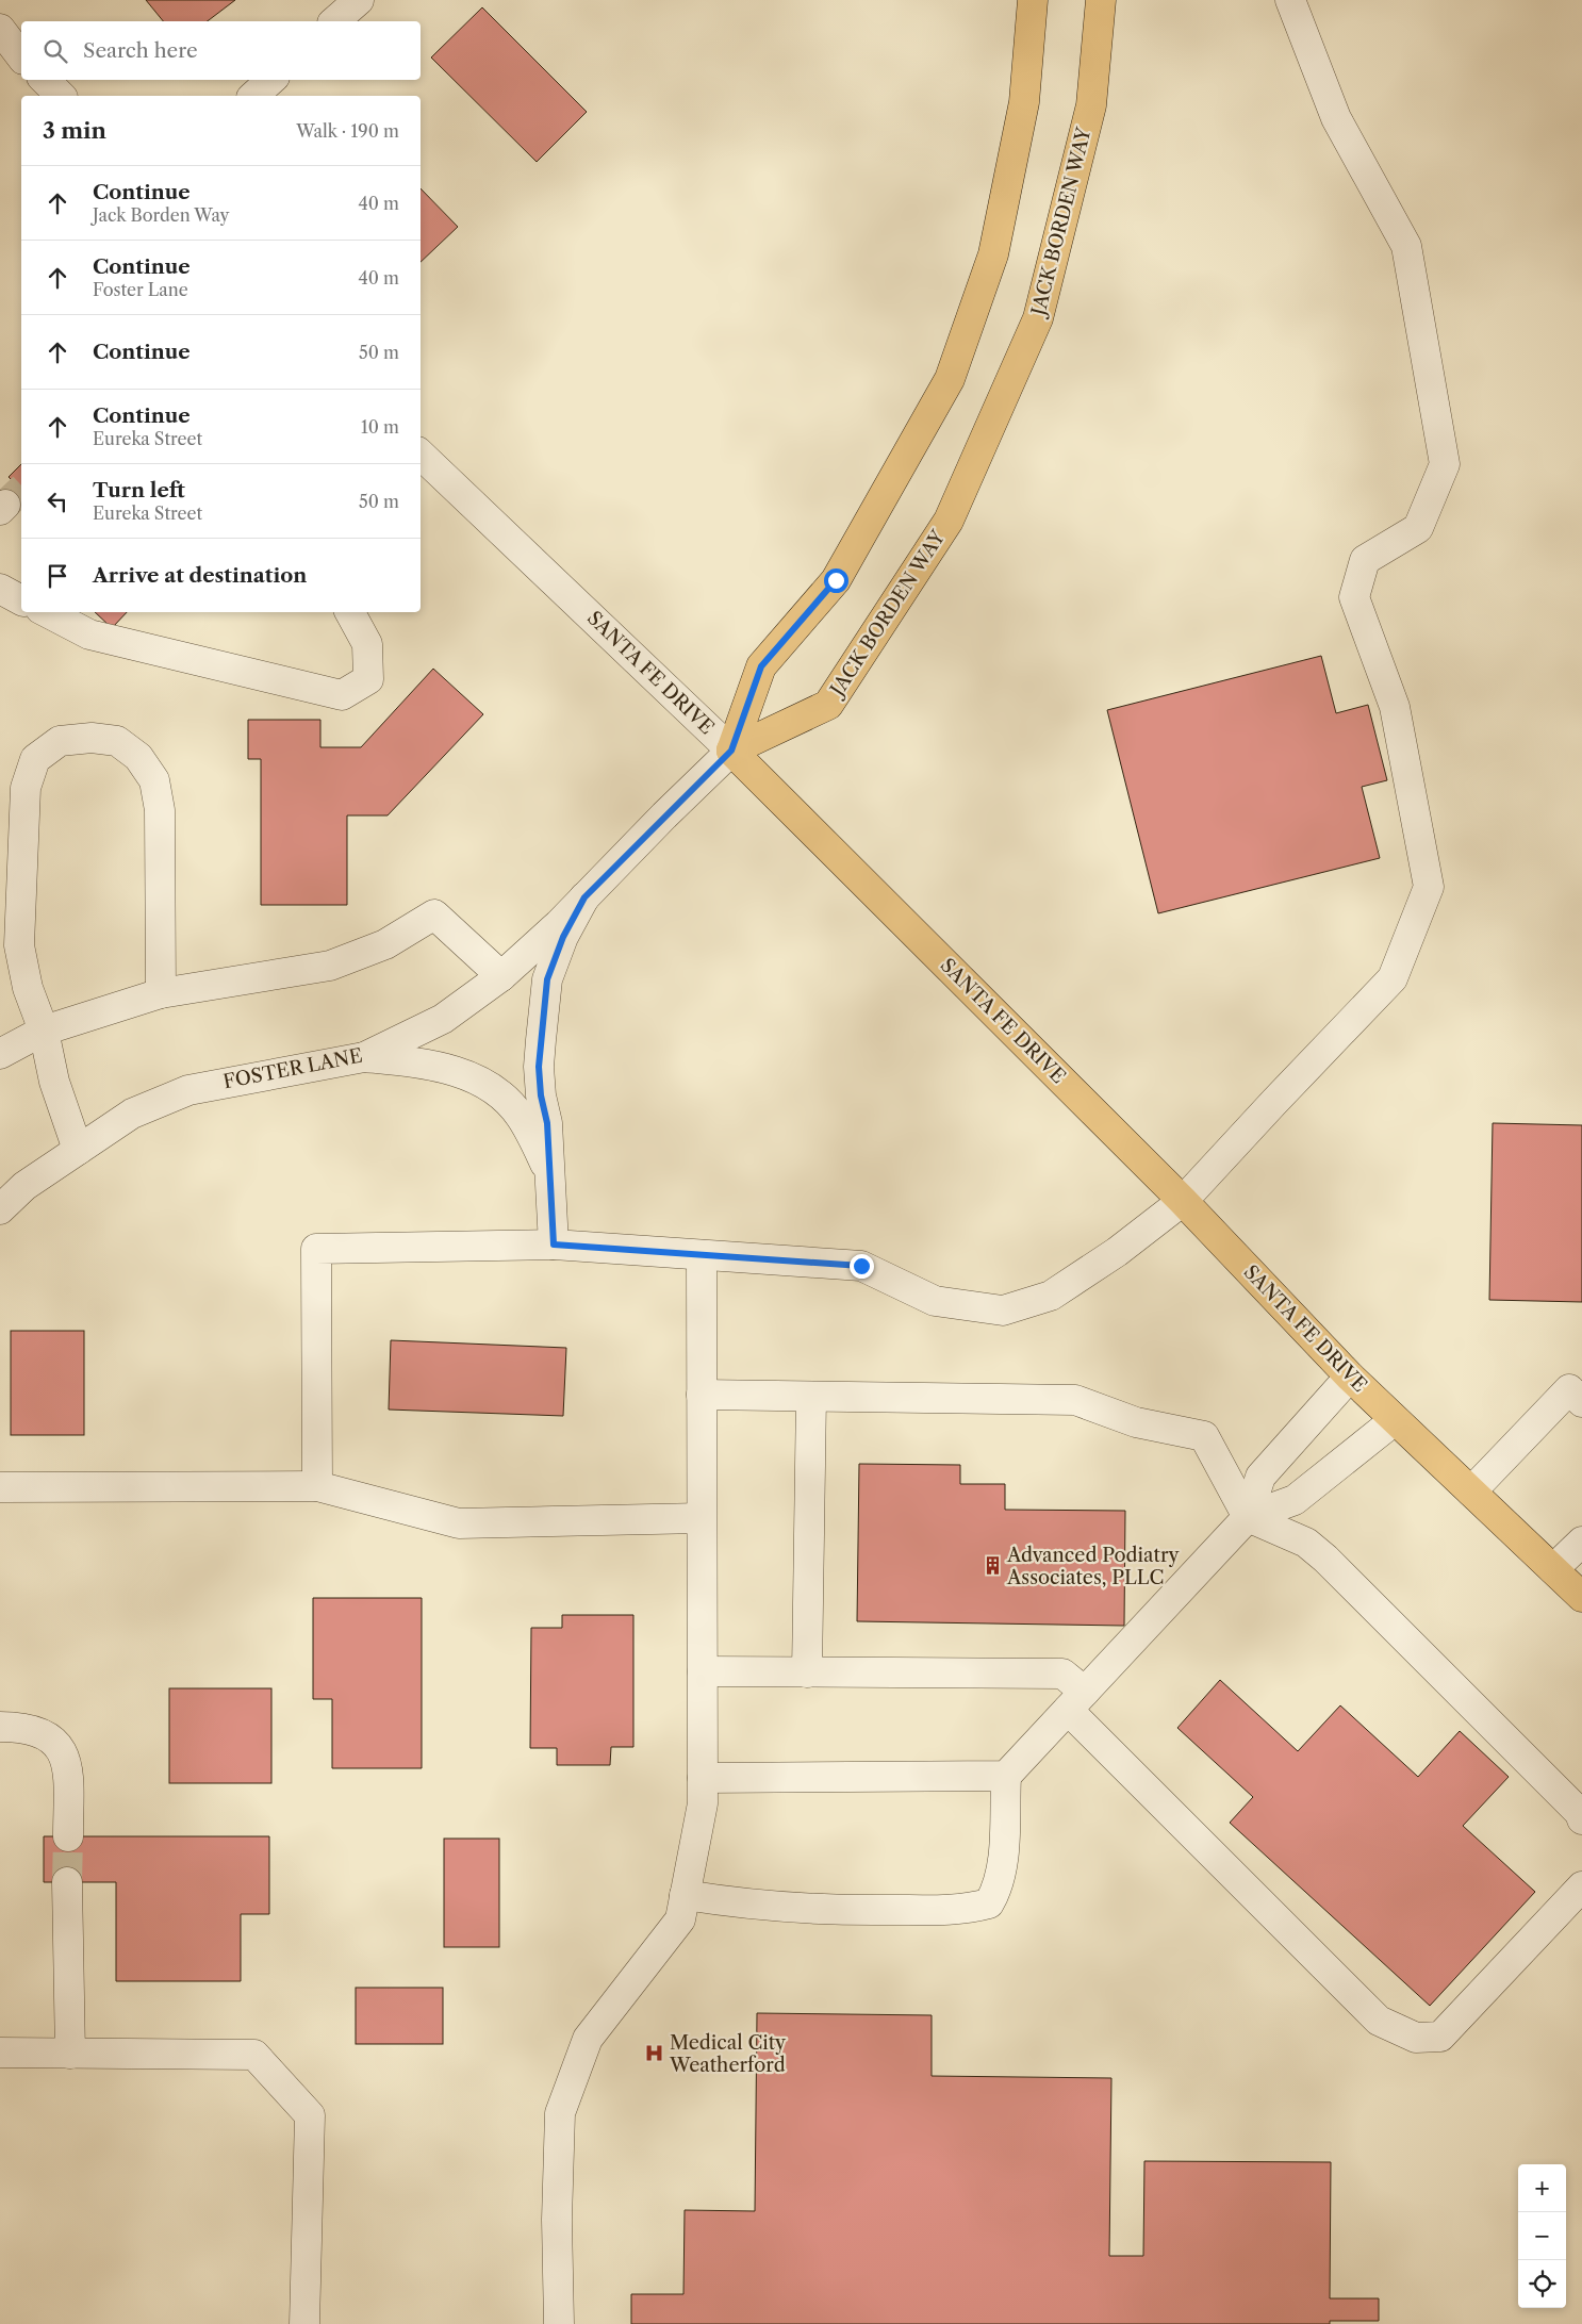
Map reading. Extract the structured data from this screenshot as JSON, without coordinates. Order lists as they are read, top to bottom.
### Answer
{
  "streets": {
    "main road": ["JACK BORDEN WAY", "SANTA FE DRIVE"],
    "street": ["FOSTER LANE"]
  },
  "crossings": [
    ["JACK BORDEN WAY", "SANTA FE DRIVE"],
    ["JACK BORDEN WAY", "FOSTER LANE"],
    ["SANTA FE DRIVE", "FOSTER LANE"]
  ],
  "places": {
    "building": ["Advanced Podiatry Associates, PLLC"],
    "hospital": ["Medical City Weatherford"]
  },
  "page": {
    "search": "Search here",
    "heading": ["3 min", "Walk · 190 m"],
    "list": [
      ["Continue", "Jack Borden Way", "40 m"],
      ["Continue", "Foster Lane", "40 m"],
      ["Continue", "50 m"],
      ["Continue", "Eureka Street", "10 m"],
      ["Turn left", "Eureka Street", "50 m"],
      "Arrive at destination"
    ],
    "map_buttons": ["+", "−"]
  }
}
